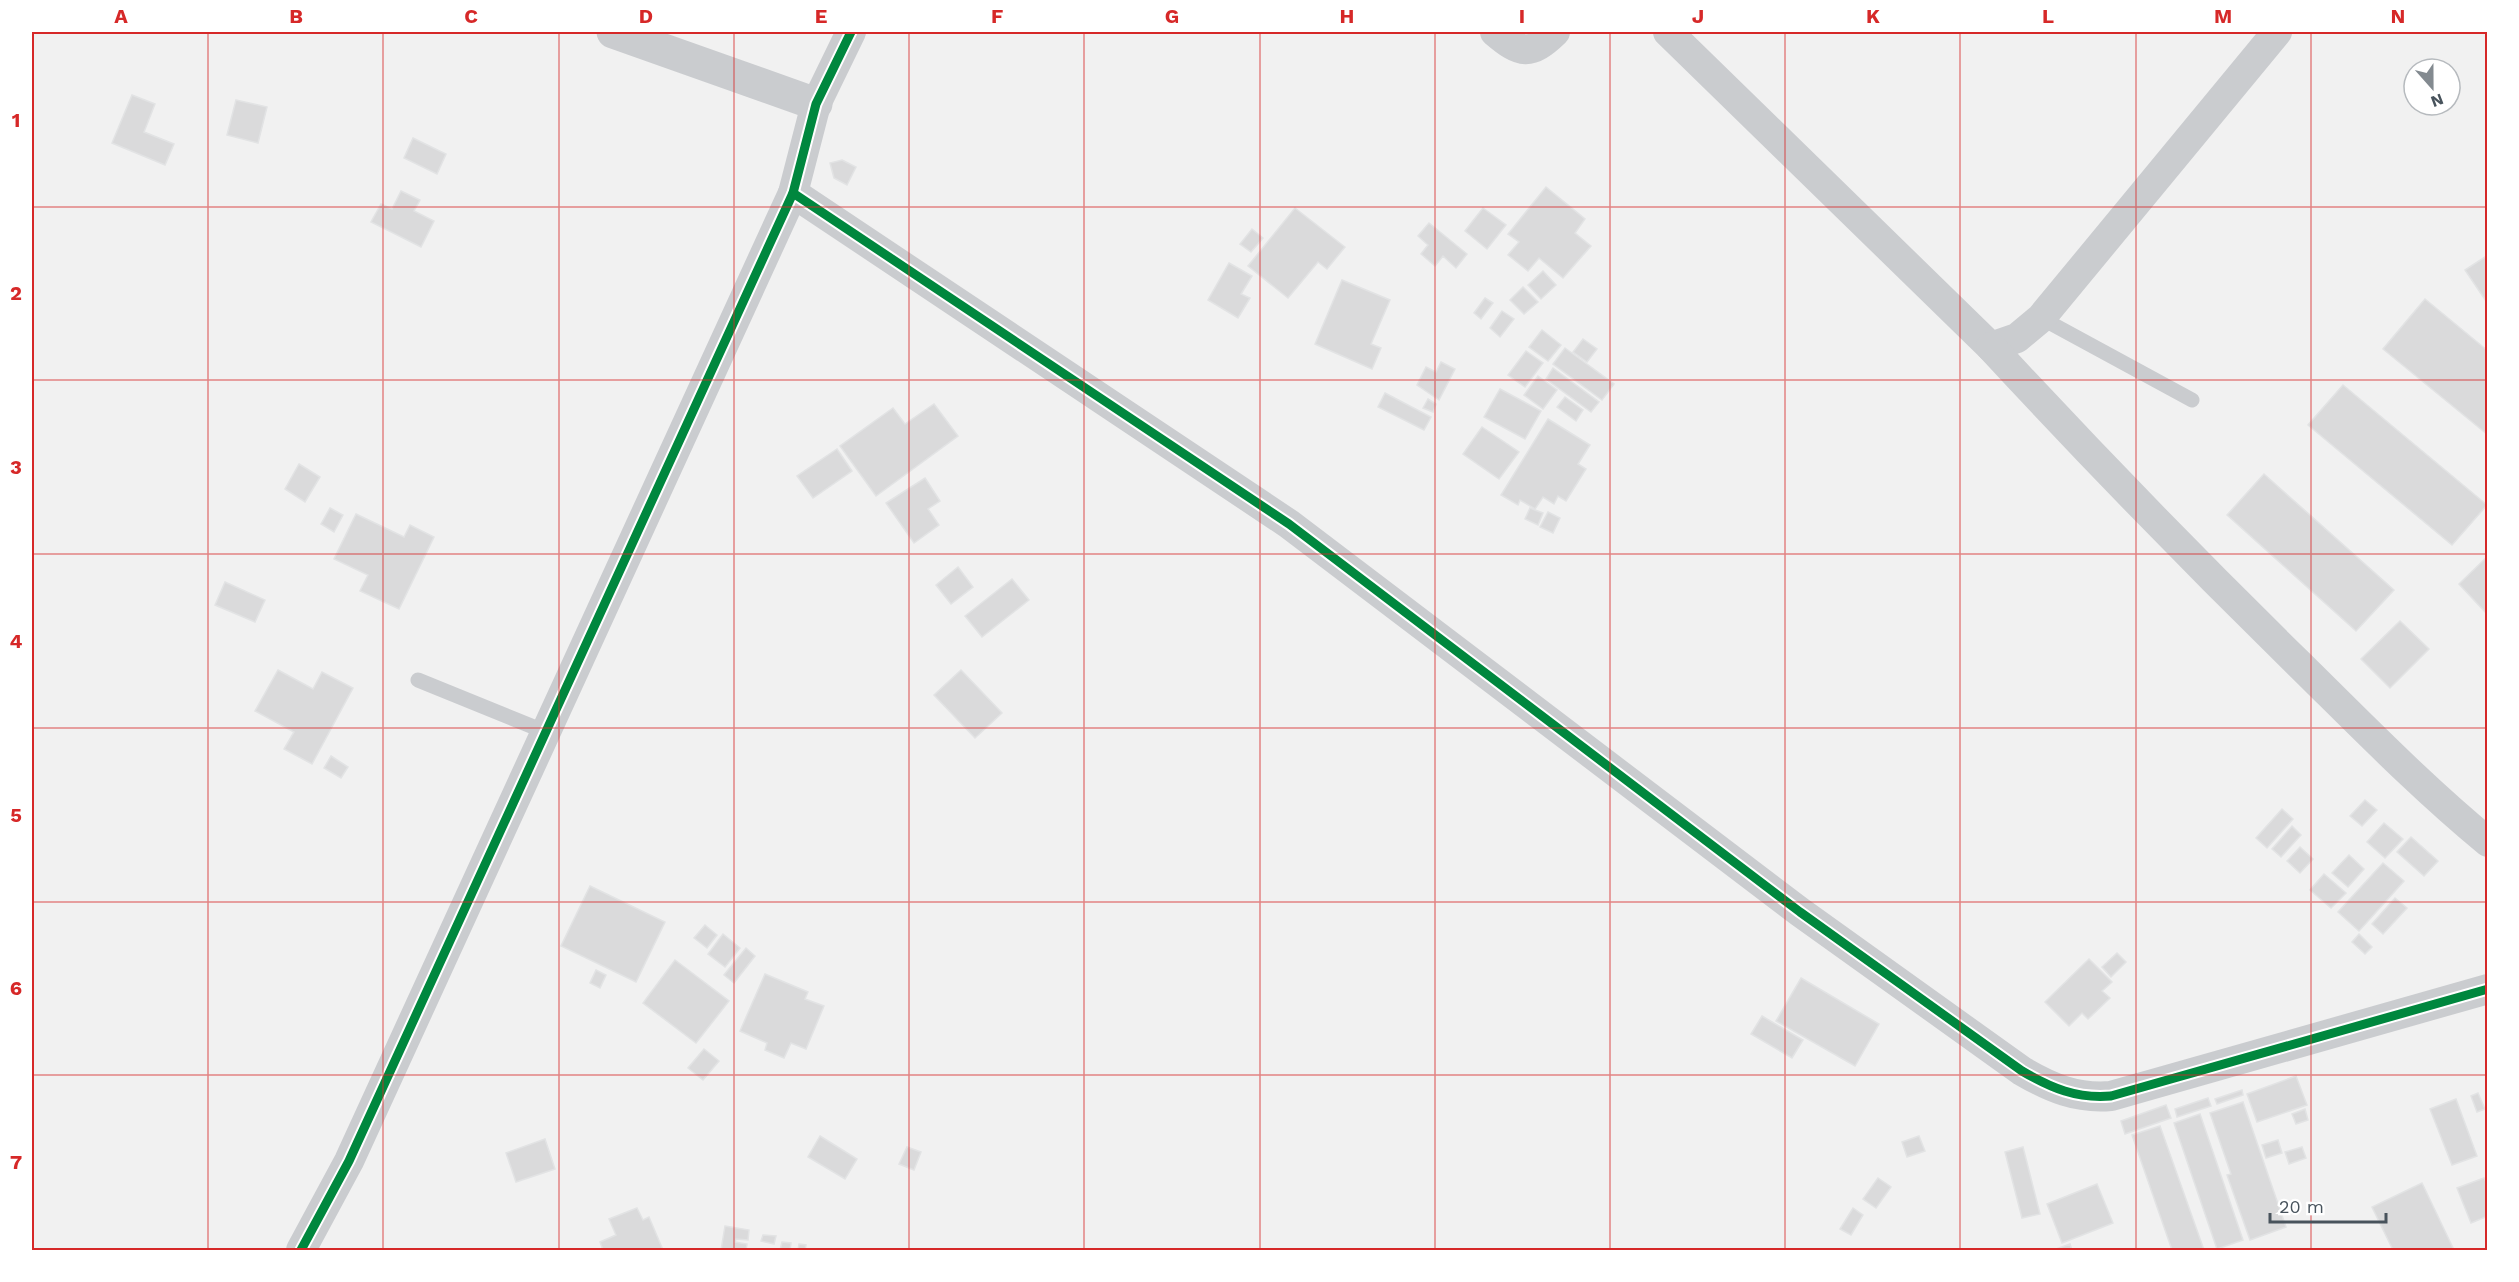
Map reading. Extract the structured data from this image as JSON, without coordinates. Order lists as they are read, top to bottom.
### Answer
{
  "scale_bar": "20 m",
  "north": "bottom",
  "grid": {
    "columns": [
      "A",
      "B",
      "C",
      "D",
      "E",
      "F",
      "G",
      "H",
      "I",
      "J",
      "K",
      "L",
      "M",
      "N"
    ],
    "rows": [
      "1",
      "2",
      "3",
      "4",
      "5",
      "6",
      "7"
    ]
  }
}
